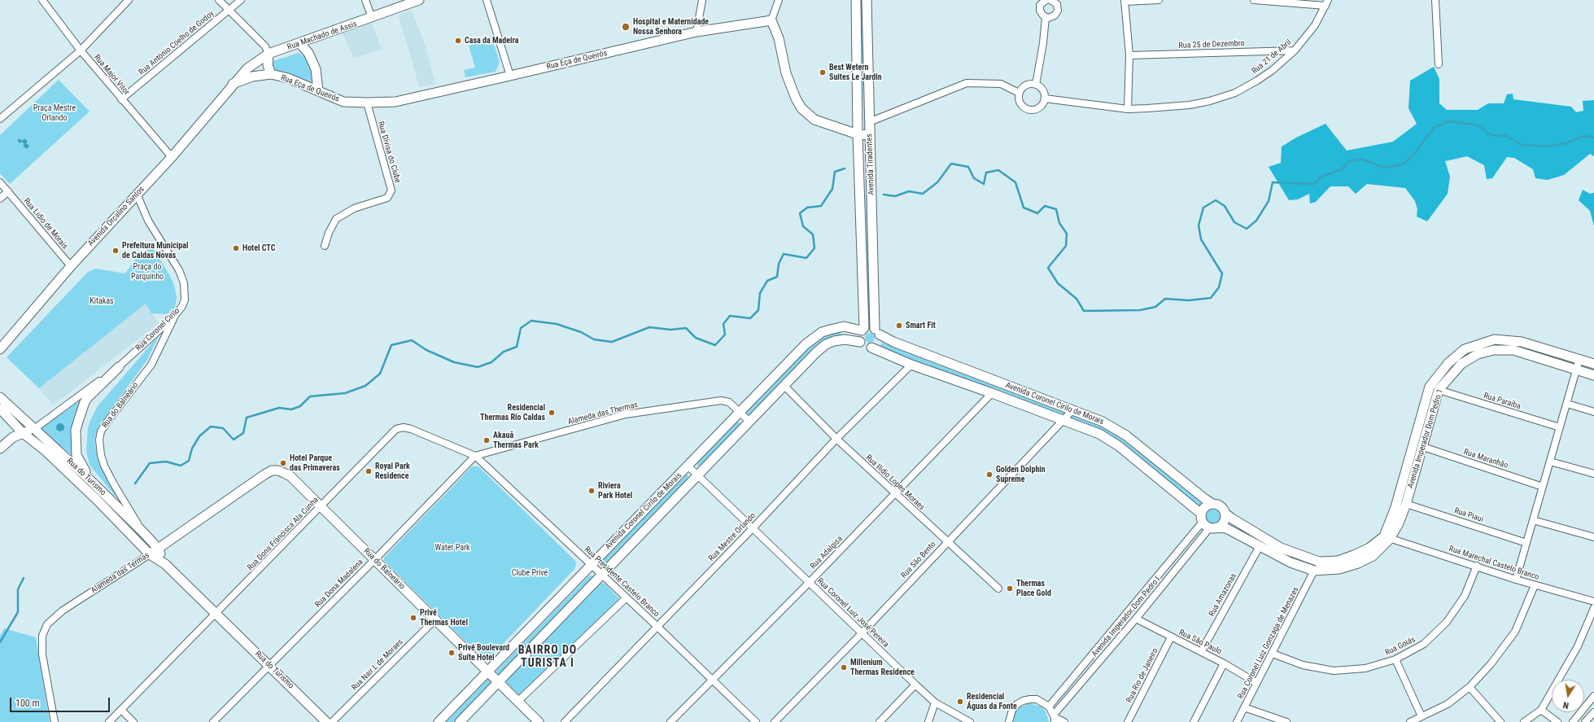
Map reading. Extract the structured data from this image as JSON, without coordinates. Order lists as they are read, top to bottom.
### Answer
{
  "streets": {
    "main road": [
      "Rua Machado de Assis",
      "Rua Eça de Queirós",
      "Avenida Tiradentes",
      "Avenida Orcalino Santos",
      "Avenida Coronel Cirilo de Morais",
      "Rua do Balneário",
      "Avenida Imperador Dom Pedro 1",
      "Rua do Turismo",
      "Alameda das Termas"
    ],
    "street": [
      "Rua Antônio Coelho de Godoy",
      "Rua 25 de Dezembro",
      "Rua 21 de Abril",
      "Rua Major Vitor",
      "Rua Divisa do Clube",
      "Rua Lidio de Morais",
      "Rua Coronel Cirilo",
      "Rua Paraíba",
      "Alameda das Thermas",
      "Rua Maranhão",
      "Rua Ilidio Lopes Moraes",
      "Rua Piaui",
      "Rua Dona Francisca Ala Cunha",
      "Rua Mestre Orlando",
      "Rua Adalgisa",
      "Rua São Bento",
      "Rua Marechal Castelo Branco",
      "Rua Presidente Castelo Branco",
      "Rua Dona Madalena",
      "Rua Amazonas",
      "Rua Coronel Luiz José Pereira",
      "Avenida Imperador Dom Pedro l",
      "Rua São Paulo",
      "Rua Coronel Luiz Gonzaga de Menazes",
      "Rua Goiás",
      "Rua Nair L de Moraes",
      "Rua Rio de Janeiro"
    ]
  },
  "crossings": [
    ["Rua Machado de Assis", "Rua Eça de Queirós"],
    ["Rua Machado de Assis", "Avenida Orcalino Santos"],
    ["Rua Antônio Coelho de Godoy", "Rua Major Vitor"],
    ["Rua 25 de Dezembro", "Rua 21 de Abril"],
    ["Rua Eça de Queirós", "Rua Divisa do Clube"],
    ["Rua Eça de Queirós", "Avenida Orcalino Santos"],
    ["Rua Major Vitor", "Avenida Orcalino Santos"],
    ["Avenida Tiradentes", "Avenida Coronel Cirilo de Morais"],
    ["Avenida Orcalino Santos", "Rua Lidio de Morais"],
    ["Avenida Orcalino Santos", "Rua Coronel Cirilo"],
    ["Rua Coronel Cirilo", "Rua do Balneário"],
    ["Rua Coronel Cirilo", "Rua do Turismo"],
    ["Rua Paraíba", "Avenida Imperador Dom Pedro 1"],
    ["Avenida Coronel Cirilo de Morais", "Rua do Balneário"],
    ["Avenida Coronel Cirilo de Morais", "Alameda das Thermas"],
    ["Avenida Coronel Cirilo de Morais", "Avenida Imperador Dom Pedro 1"],
    ["Avenida Coronel Cirilo de Morais", "Rua Ilidio Lopes Moraes"],
    ["Avenida Coronel Cirilo de Morais", "Rua Mestre Orlando"],
    ["Avenida Coronel Cirilo de Morais", "Rua Adalgisa"],
    ["Avenida Coronel Cirilo de Morais", "Rua São Bento"],
    ["Avenida Coronel Cirilo de Morais", "Rua Marechal Castelo Branco"],
    ["Avenida Coronel Cirilo de Morais", "Rua Presidente Castelo Branco"],
    ["Avenida Coronel Cirilo de Morais", "Rua Amazonas"],
    ["Avenida Coronel Cirilo de Morais", "Rua Coronel Luiz José Pereira"],
    ["Avenida Coronel Cirilo de Morais", "Avenida Imperador Dom Pedro l"],
    ["Avenida Coronel Cirilo de Morais", "Rua Coronel Luiz Gonzaga de Menazes"],
    ["Rua do Balneário", "Rua do Turismo"],
    ["Rua do Balneário", "Rua Dona Francisca Ala Cunha"],
    ["Rua do Balneário", "Alameda das Termas"],
    ["Rua do Balneário", "Rua Dona Madalena"],
    ["Rua do Balneário", "Rua Nair L de Moraes"],
    ["Alameda das Thermas", "Rua Dona Francisca Ala Cunha"],
    ["Alameda das Thermas", "Rua Presidente Castelo Branco"],
    ["Alameda das Thermas", "Rua Dona Madalena"],
    ["Avenida Imperador Dom Pedro 1", "Rua Maranhão"],
    ["Avenida Imperador Dom Pedro 1", "Rua Piaui"],
    ["Avenida Imperador Dom Pedro 1", "Rua Marechal Castelo Branco"],
    ["Rua do Turismo", "Rua Dona Francisca Ala Cunha"],
    ["Rua do Turismo", "Alameda das Termas"],
    ["Rua do Turismo", "Rua Dona Madalena"],
    ["Rua Ilidio Lopes Moraes", "Rua Mestre Orlando"],
    ["Rua Ilidio Lopes Moraes", "Rua Adalgisa"],
    ["Rua Ilidio Lopes Moraes", "Rua São Bento"],
    ["Rua Dona Francisca Ala Cunha", "Rua Presidente Castelo Branco"],
    ["Rua Dona Francisca Ala Cunha", "Rua Dona Madalena"],
    ["Rua Mestre Orlando", "Rua Presidente Castelo Branco"],
    ["Rua Mestre Orlando", "Rua Coronel Luiz José Pereira"],
    ["Rua Adalgisa", "Rua Presidente Castelo Branco"],
    ["Rua Adalgisa", "Rua Coronel Luiz José Pereira"],
    ["Rua São Bento", "Rua Coronel Luiz José Pereira"],
    ["Rua Marechal Castelo Branco", "Rua Goiás"],
    ["Rua Presidente Castelo Branco", "Rua Dona Madalena"],
    ["Rua Amazonas", "Rua São Paulo"],
    ["Avenida Imperador Dom Pedro l", "Rua São Paulo"],
    ["Rua São Paulo", "Rua Coronel Luiz Gonzaga de Menazes"],
    ["Rua São Paulo", "Rua Rio de Janeiro"],
    ["Rua Coronel Luiz Gonzaga de Menazes", "Rua Goiás"]
  ],
  "districts": ["BAIRRO DO TURISTA I"],
  "parks": [
    "Praça Mestre Orlando",
    "Praça do Parquinho",
    "Kitakas",
    "Water Park",
    "Clube Privé"
  ],
  "places": [
    "Hospital e Maternidade Nossa Senhora",
    "Casa da Madeira",
    "Best Wetern Suites Le Jardin",
    "Hotel CTC",
    "Prefeitura Municipal de Caldas Novas",
    "Smart Fit",
    "Residencial Thermas Rio Caldas",
    "Akauã Thermas Park",
    "Hotel Parque das Primaveras",
    "Royal Park Residence",
    "Golden Dolphin Supreme",
    "Riviera Park Hotel",
    "Thermas Place Gold",
    "Privé Thermas Hotel",
    "Privé Boulevard Suíte Hotel",
    "Millenium Thermas Residence",
    "Residencial Águas da Fonte"
  ],
  "scale_bar": "100 m",
  "north": "bottom"
}
